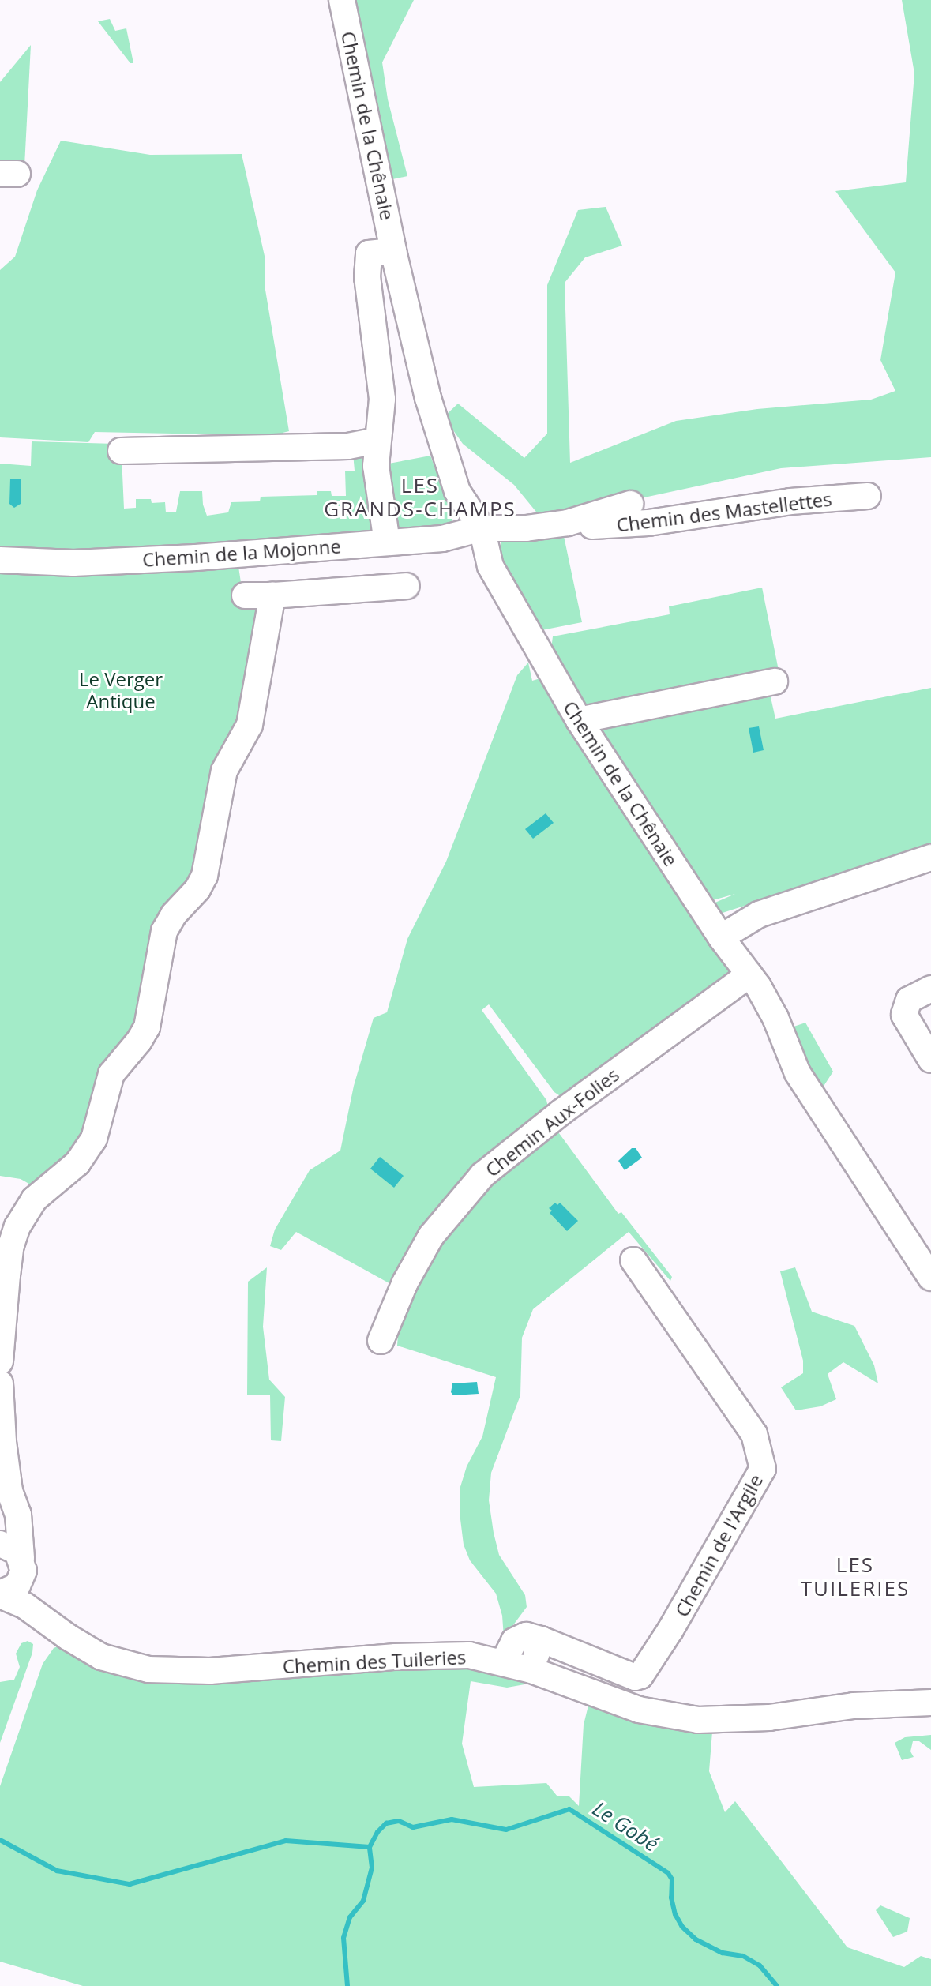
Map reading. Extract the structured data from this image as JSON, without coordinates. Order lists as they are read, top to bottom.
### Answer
{
  "streets": {
    "street": [
      "Chemin de la Chênaie",
      "Chemin des Mastellettes",
      "Chemin de la Mojonne",
      "Chemin Aux-Folies",
      "Chemin de l'Argile",
      "Chemin des Tuileries"
    ]
  },
  "crossings": [
    ["Chemin de la Chênaie", "Chemin des Mastellettes"],
    ["Chemin de la Chênaie", "Chemin de la Mojonne"],
    ["Chemin de la Chênaie", "Chemin Aux-Folies"],
    ["Chemin des Mastellettes", "Chemin de la Mojonne"]
  ],
  "districts": ["LES GRANDS-CHAMPS", "LES TUILERIES"],
  "water": ["Le Gobé"],
  "parks": ["Le Verger Antique"]
}
